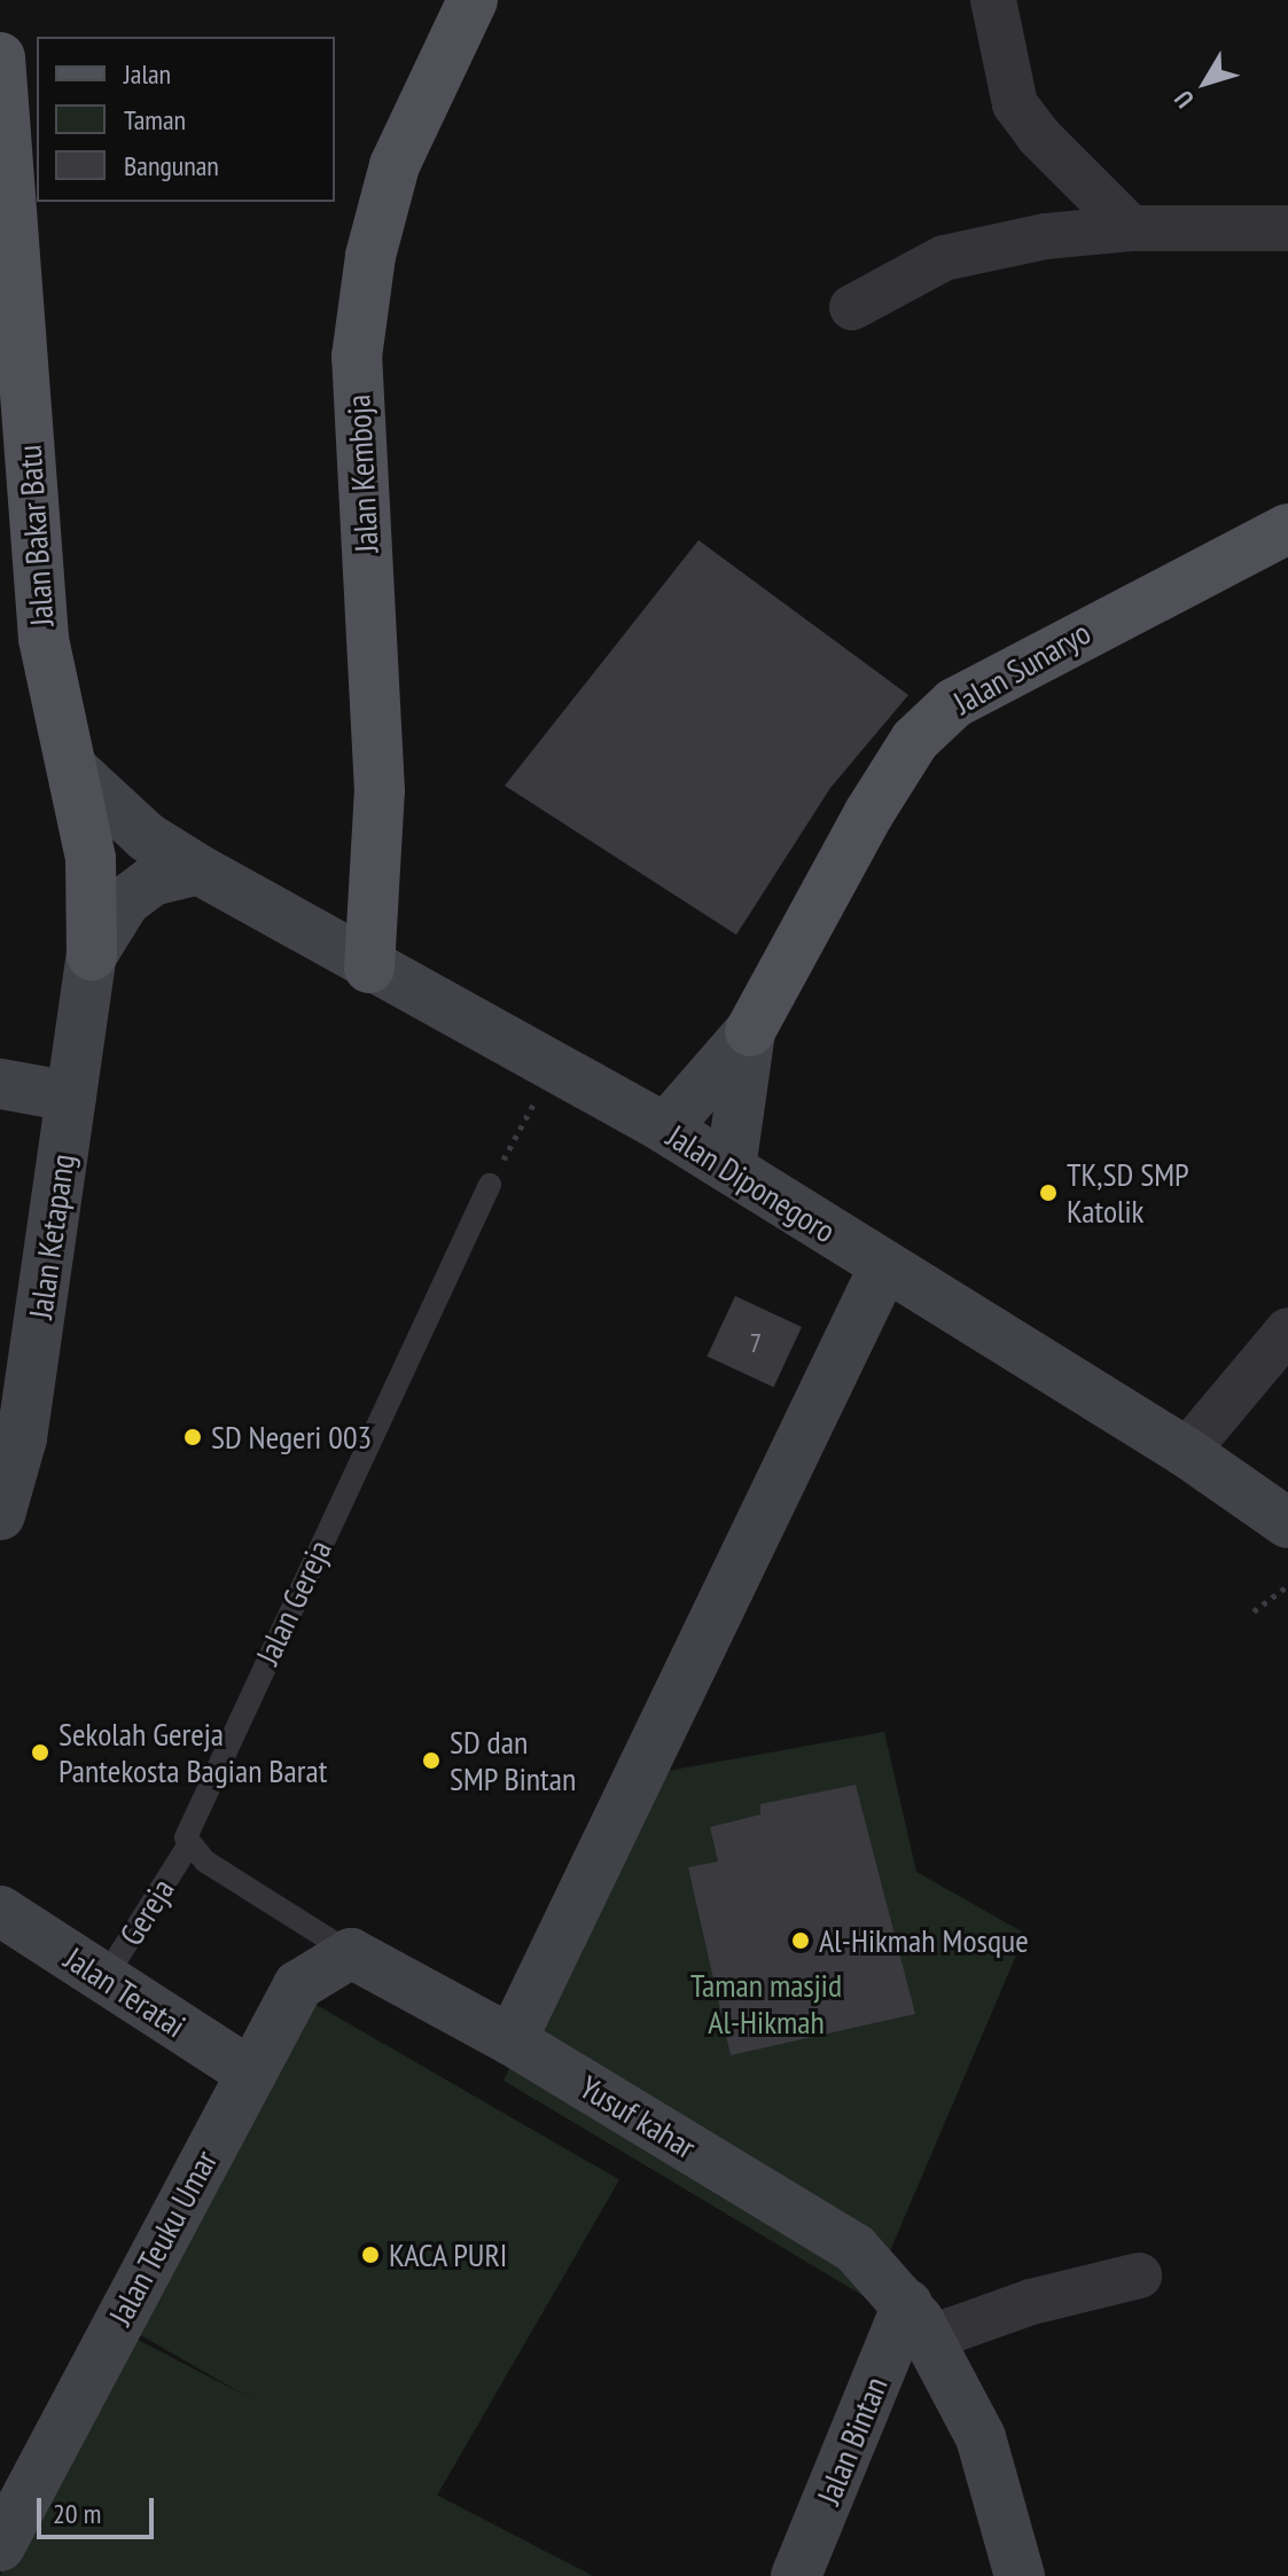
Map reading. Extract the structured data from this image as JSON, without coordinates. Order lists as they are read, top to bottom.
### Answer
{
  "streets": {
    "main road": [
      "Jalan Kemboja",
      "Jalan Bakar Batu",
      "Jalan Sunaryo",
      "Jalan Diponegoro",
      "Jalan Ketapang",
      "Jalan Teratai",
      "Yusuf kahar",
      "Jalan Teuku Umar",
      "Jalan Bintan"
    ],
    "lane": ["Jalan Gereja", "Gereja"]
  },
  "crossings": [
    ["Jalan Kemboja", "Jalan Diponegoro"],
    ["Jalan Bakar Batu", "Jalan Diponegoro"],
    ["Jalan Bakar Batu", "Jalan Ketapang"],
    ["Jalan Sunaryo", "Jalan Diponegoro"],
    ["Jalan Gereja", "Gereja"],
    ["Gereja", "Jalan Teratai"],
    ["Jalan Teratai", "Jalan Teuku Umar"],
    ["Yusuf kahar", "Jalan Teuku Umar"],
    ["Yusuf kahar", "Jalan Bintan"]
  ],
  "parks": ["Taman masjid Al-Hikmah"],
  "places": [
    "TK,SD SMP Katolik",
    "SD Negeri 003",
    "Sekolah Gereja Pantekosta Bagian Barat",
    "SD dan SMP Bintan",
    "Al-Hikmah Mosque",
    "KACA PURI"
  ],
  "house_numbers": ["7"],
  "legend": ["Jalan", "Taman", "Bangunan"],
  "scale_bar": "20 m",
  "north": "bottom left"
}
